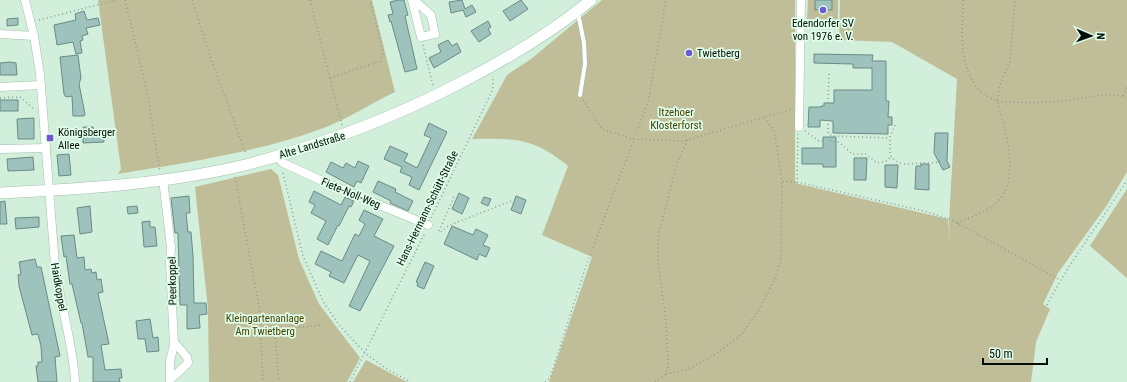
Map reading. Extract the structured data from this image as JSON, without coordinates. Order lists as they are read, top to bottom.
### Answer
{
  "streets": {
    "street": [
      "Alte Landstraße",
      "Fiete-Noll-Weg",
      "Peerkoppel",
      "Haidkoppel"
    ],
    "path": ["Hans-Hermann-Schütt-Straße"]
  },
  "crossings": [
    ["Alte Landstraße", "Fiete-Noll-Weg"],
    ["Alte Landstraße", "Hans-Hermann-Schütt-Straße"],
    ["Alte Landstraße", "Peerkoppel"],
    ["Alte Landstraße", "Haidkoppel"],
    ["Fiete-Noll-Weg", "Hans-Hermann-Schütt-Straße"]
  ],
  "parks": ["Itzehoer Klosterforst", "Kleingartenanlage Am Twietberg"],
  "places": {
    "other": ["Edendorfer SV von 1976 e. V.", "Twietberg"],
    "transit": ["Königsberger Allee"]
  },
  "scale_bar": "50 m",
  "north": "right"
}
